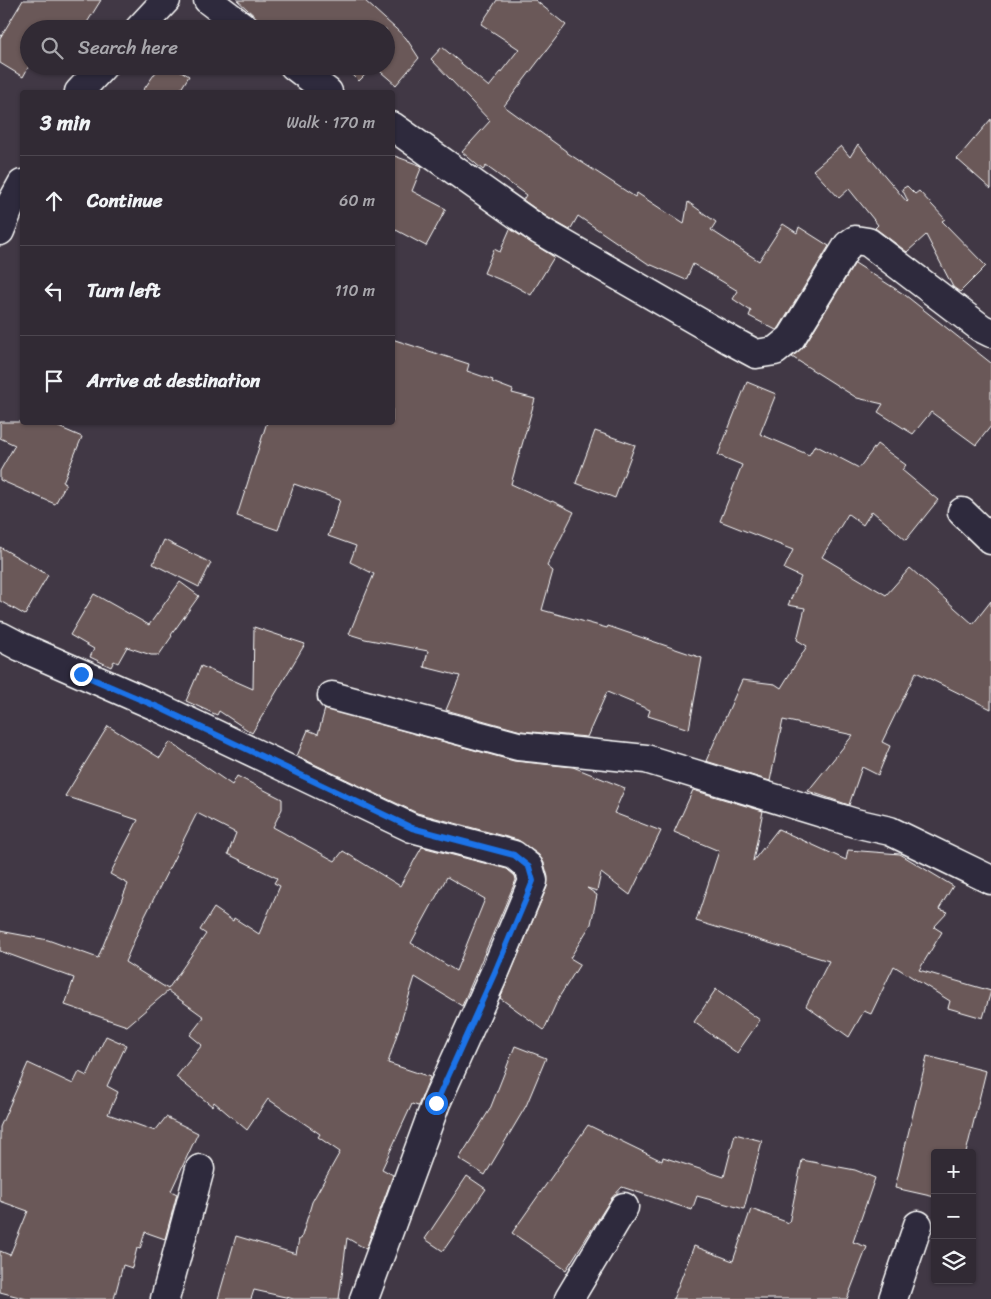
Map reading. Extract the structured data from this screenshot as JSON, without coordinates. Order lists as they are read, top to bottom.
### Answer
{
  "page": {
    "search": "Search here",
    "heading": ["3 min", "Walk · 170 m"],
    "list": [
      ["Continue", "60 m"],
      ["Turn left", "110 m"],
      "Arrive at destination"
    ],
    "map_buttons": ["+", "−"]
  }
}
